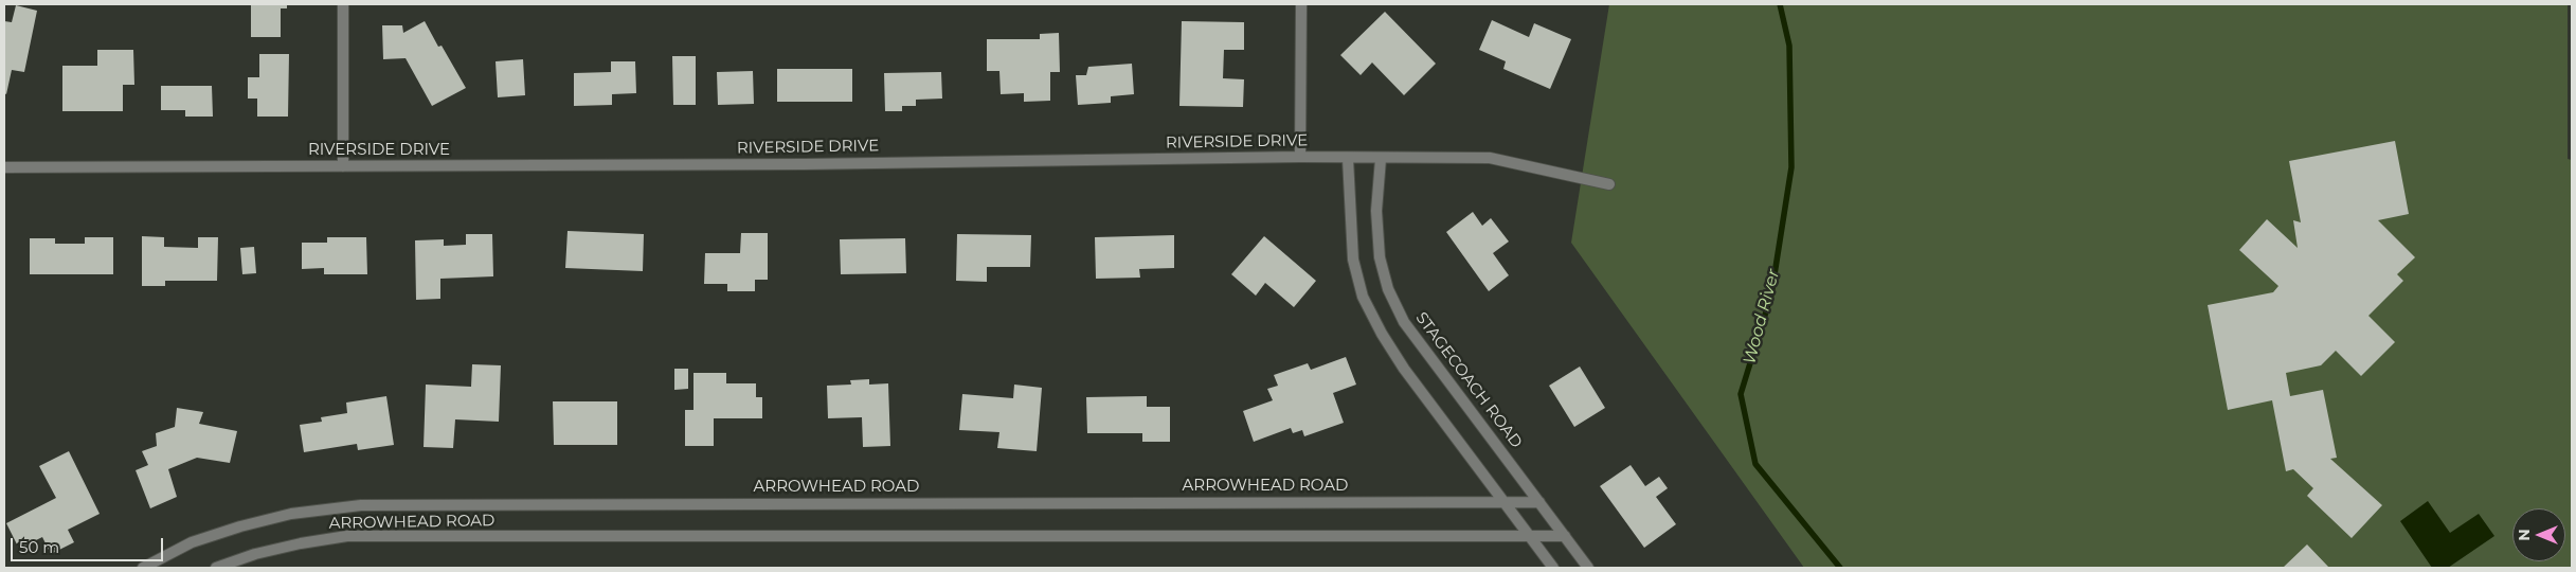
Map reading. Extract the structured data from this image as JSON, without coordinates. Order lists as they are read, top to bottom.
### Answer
{
  "streets": {
    "street": ["RIVERSIDE DRIVE", "STAGECOACH ROAD", "ARROWHEAD ROAD"]
  },
  "crossings": [
    ["RIVERSIDE DRIVE", "STAGECOACH ROAD"],
    ["STAGECOACH ROAD", "ARROWHEAD ROAD"]
  ],
  "water": ["Wood River"],
  "scale_bar": "50 m",
  "north": "left"
}
